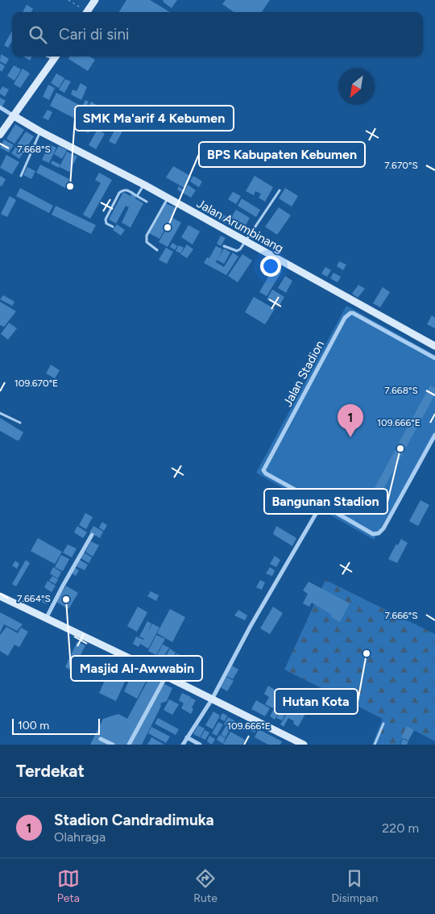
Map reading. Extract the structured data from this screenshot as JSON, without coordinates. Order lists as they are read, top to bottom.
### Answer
{
  "streets": {
    "main road": ["Jalan Arumbinang"],
    "street": ["Jalan Stadion"]
  },
  "places": [
    "SMK Ma'arif 4 Kebumen",
    "BPS Kabupaten Kebumen",
    "Bangunan Stadion",
    "Masjid Al-Awwabin",
    "Hutan Kota"
  ],
  "scale_bar": "100 m",
  "north": "bottom left",
  "page": {
    "search": "Cari di sini",
    "pins": "1",
    "scale": "100 m",
    "heading": "Terdekat",
    "list": [
      {
        "mark": "1",
        "name": "Stadion Candradimuka",
        "note": "Olahraga",
        "value": "220 m"
      }
    ],
    "nav": ["Peta", "Rute", "Disimpan"]
  },
  "coordinates": [
    "7.668°S",
    "7.670°S",
    "109.670°E",
    "109.666°E",
    "7.664°S",
    "7.666°S"
  ]
}
